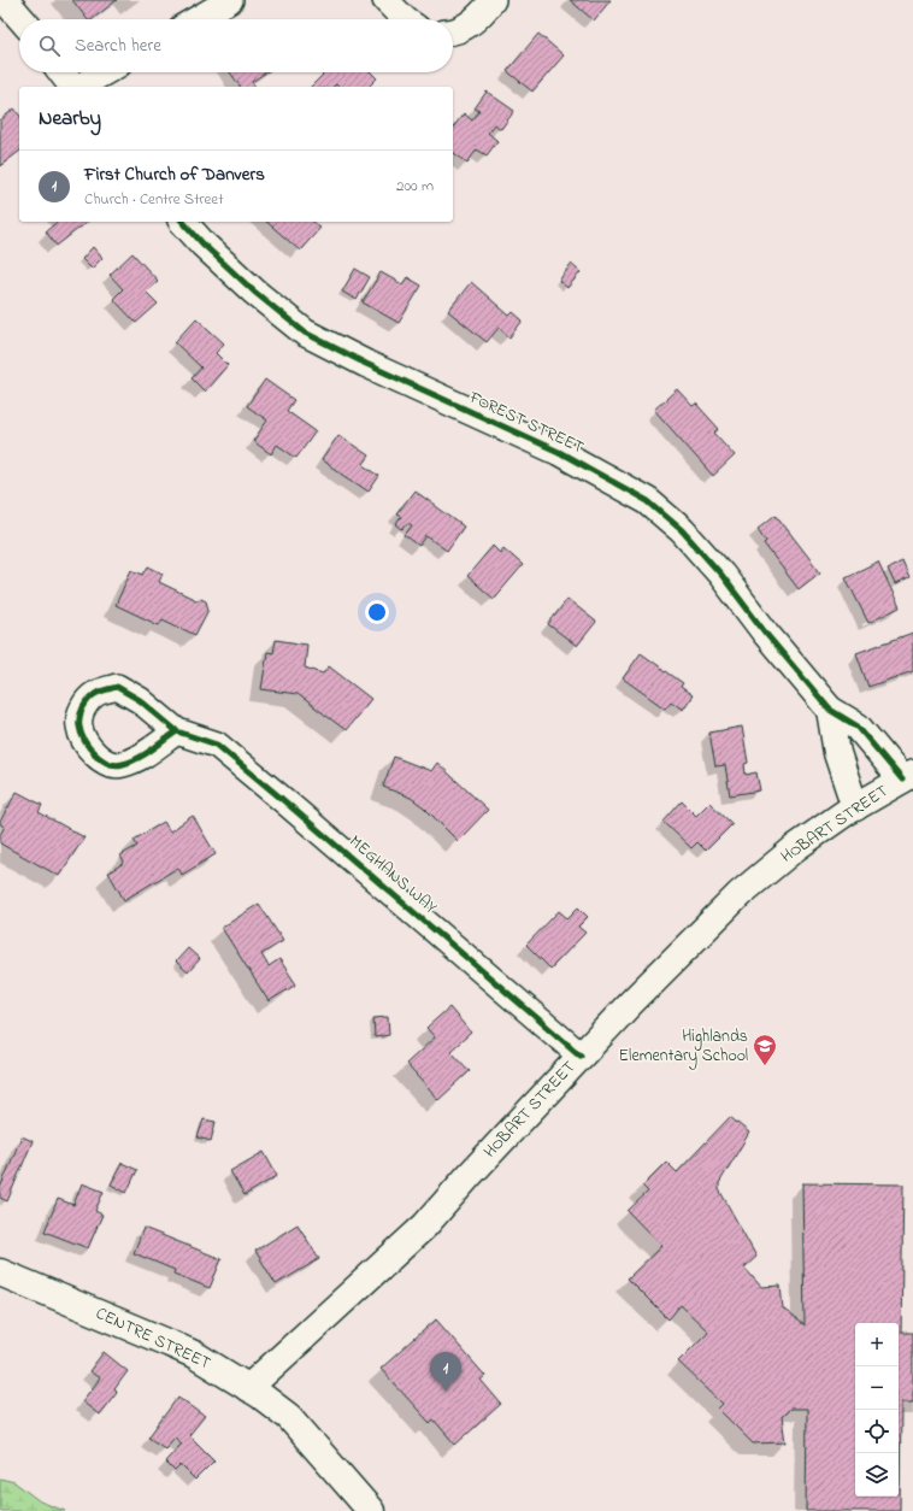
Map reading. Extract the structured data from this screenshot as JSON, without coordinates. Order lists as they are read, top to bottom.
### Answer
{
  "streets": {
    "main road": ["FOREST STREET", "HOBART STREET", "CENTRE STREET"],
    "street": ["MEGHANS WAY"]
  },
  "crossings": [
    ["FOREST STREET", "HOBART STREET"],
    ["HOBART STREET", "MEGHANS WAY"],
    ["HOBART STREET", "CENTRE STREET"]
  ],
  "places": {
    "school or university": ["Highlands Elementary School"]
  },
  "page": {
    "search": "Search here",
    "heading": "Nearby",
    "list": [
      {
        "mark": "1",
        "name": "First Church of Danvers",
        "note": "Church · Centre Street",
        "value": "200 m"
      }
    ],
    "map_buttons": ["+", "−"],
    "pins": "1"
  }
}
